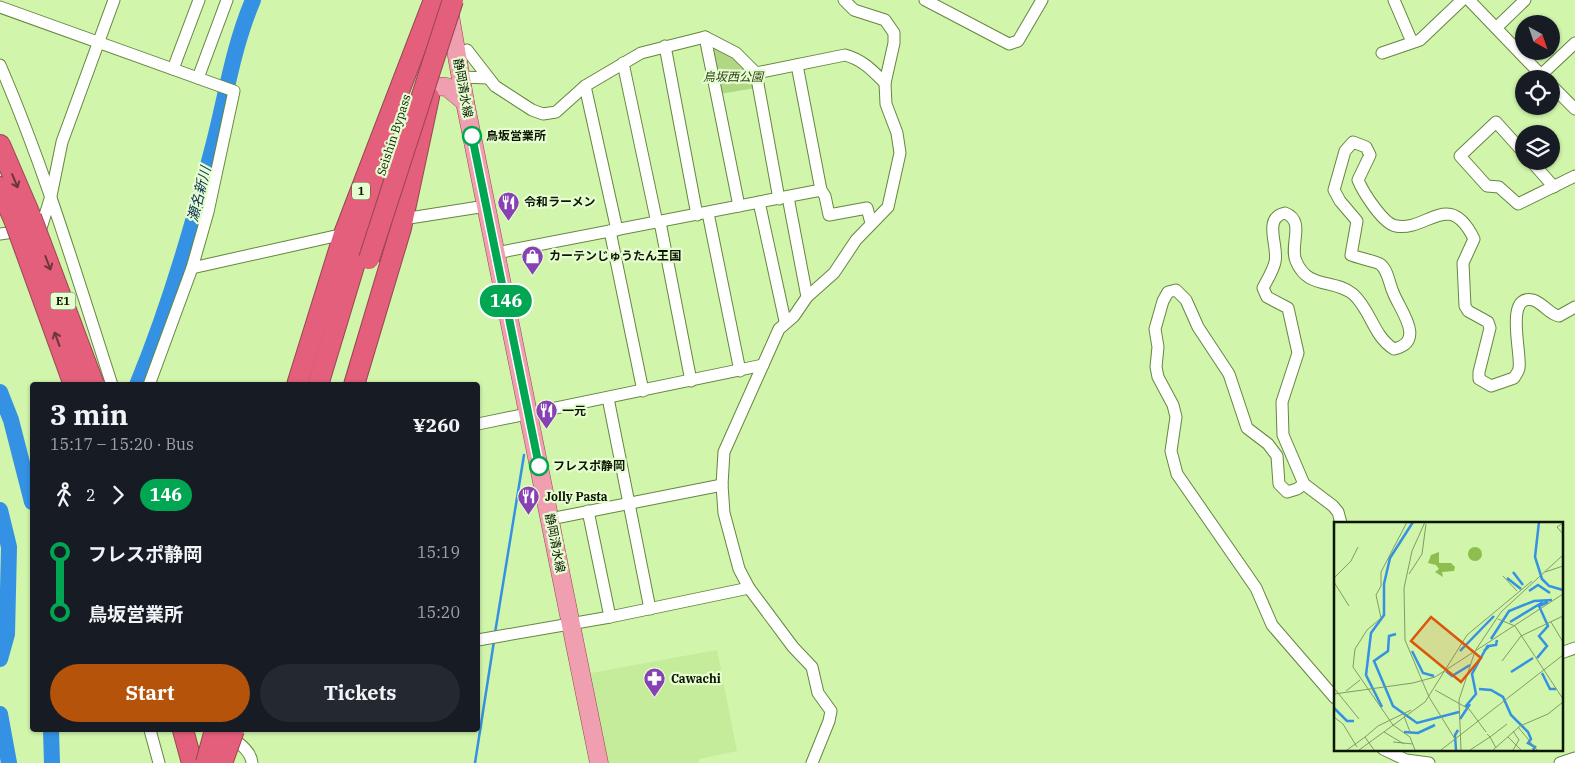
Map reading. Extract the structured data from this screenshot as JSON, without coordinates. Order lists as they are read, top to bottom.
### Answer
{
  "streets": {
    "highway": ["Seishin Bypass", "1", "E1"],
    "main road": ["静岡清水線"]
  },
  "crossings": [
    ["静岡清水線", "Seishin Bypass"],
    ["静岡清水線", "1"],
    ["Seishin Bypass", "1"]
  ],
  "water": ["瀬名新川"],
  "parks": ["鳥坂西公園"],
  "places": {
    "other": ["鳥坂営業所", "フレスポ静岡"],
    "restaurant": ["令和ラーメン", "一元", "Jolly Pasta"],
    "shop": ["カーテンじゅうたん王国"],
    "pharmacy": ["Cawachi"]
  },
  "lines": ["bus line 146"],
  "north": "bottom right",
  "page": {
    "on_map": "146",
    "heading": ["3 min", "15:17 – 15:20 · Bus", "¥260"],
    "legs": ["2", "146"],
    "list": [
      {
        "name": "フレスポ静岡",
        "value": "15:19"
      },
      {
        "name": "鳥坂営業所",
        "value": "15:20"
      }
    ],
    "buttons": ["Start", "Tickets"]
  }
}
